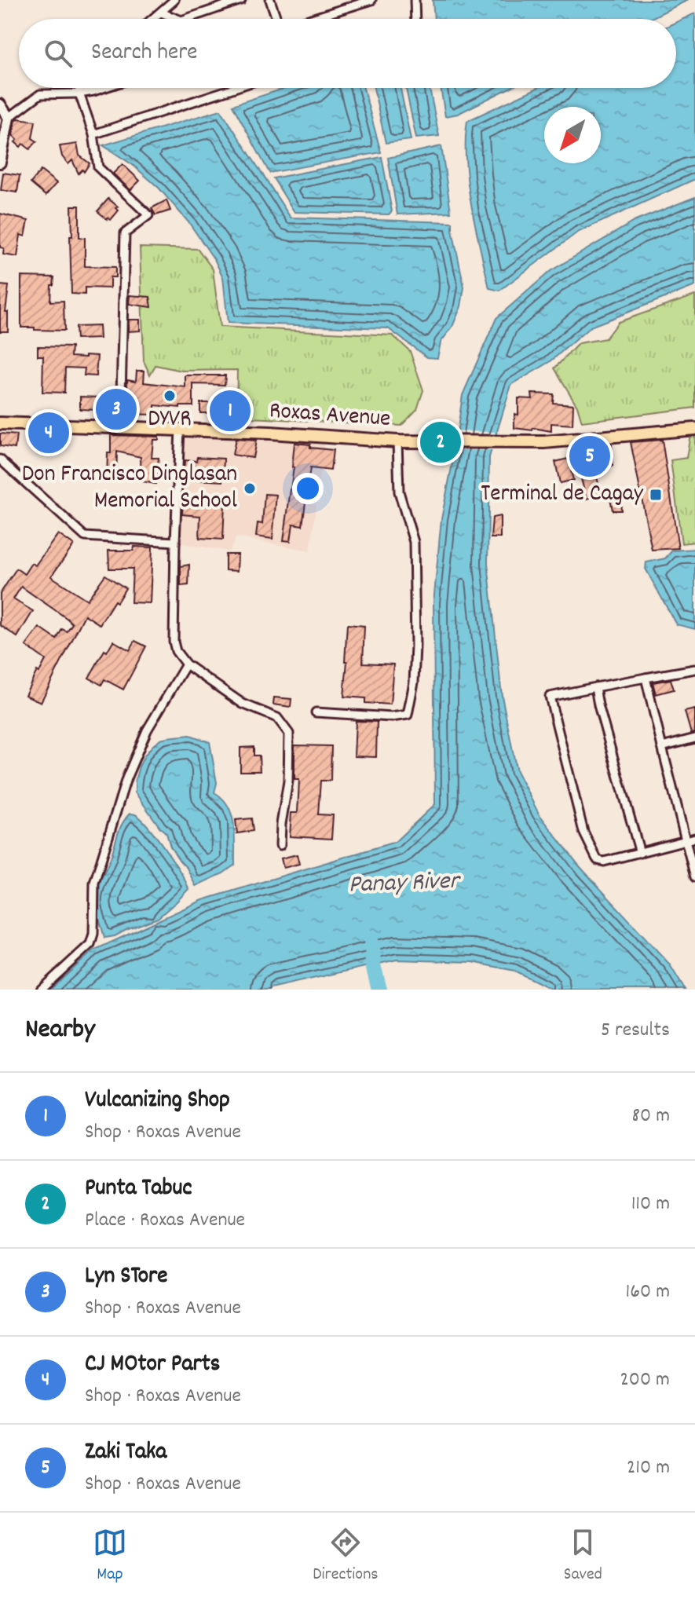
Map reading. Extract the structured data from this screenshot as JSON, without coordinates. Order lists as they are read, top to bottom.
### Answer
{
  "streets": {
    "main road": ["Roxas Avenue"]
  },
  "water": ["Panay River"],
  "places": {
    "other": ["DYVR", "Don Francisco Dinglasan Memorial School"],
    "transit": ["Terminal de Cagay"]
  },
  "north": "bottom left",
  "page": {
    "search": "Search here",
    "pins": [
      "3",
      "1",
      "4",
      "2",
      "5"
    ],
    "heading": ["Nearby", "5 results"],
    "list": [
      {
        "mark": "1",
        "name": "Vulcanizing Shop",
        "note": "Shop · Roxas Avenue",
        "value": "80 m"
      },
      {
        "mark": "2",
        "name": "Punta Tabuc",
        "note": "Place · Roxas Avenue",
        "value": "110 m"
      },
      {
        "mark": "3",
        "name": "Lyn STore",
        "note": "Shop · Roxas Avenue",
        "value": "160 m"
      },
      {
        "mark": "4",
        "name": "CJ MOtor Parts",
        "note": "Shop · Roxas Avenue",
        "value": "200 m"
      },
      {
        "mark": "5",
        "name": "Zaki Taka",
        "note": "Shop · Roxas Avenue",
        "value": "210 m"
      }
    ],
    "nav": ["Map", "Directions", "Saved"]
  }
}
